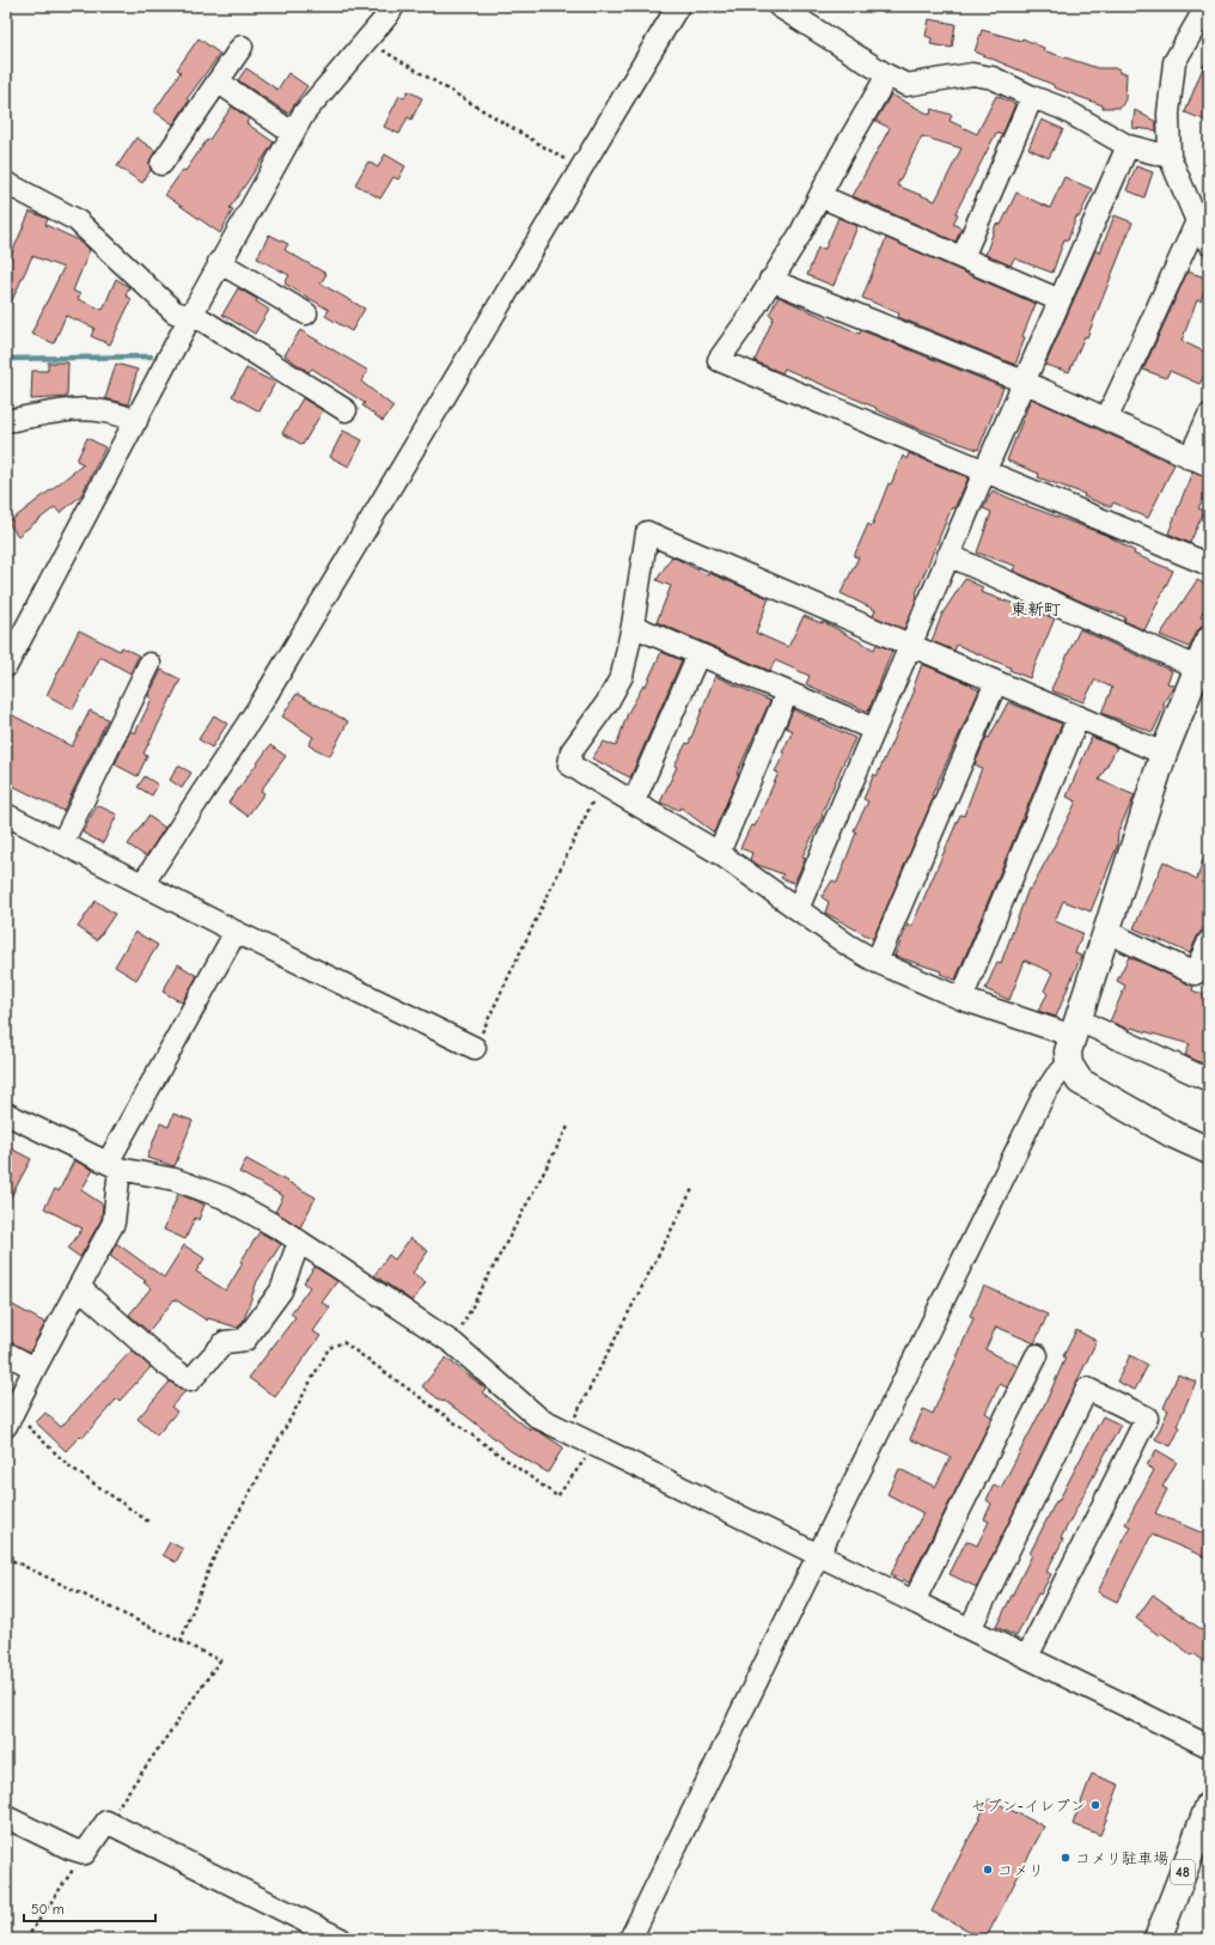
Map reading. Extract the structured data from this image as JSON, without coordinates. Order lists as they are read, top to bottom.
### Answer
{
  "streets": {
    "street": ["48"]
  },
  "districts": ["東新町"],
  "places": ["セブン-イレブン", "コメリ駐車場", "コメリ"],
  "scale_bar": "50 m"
}
